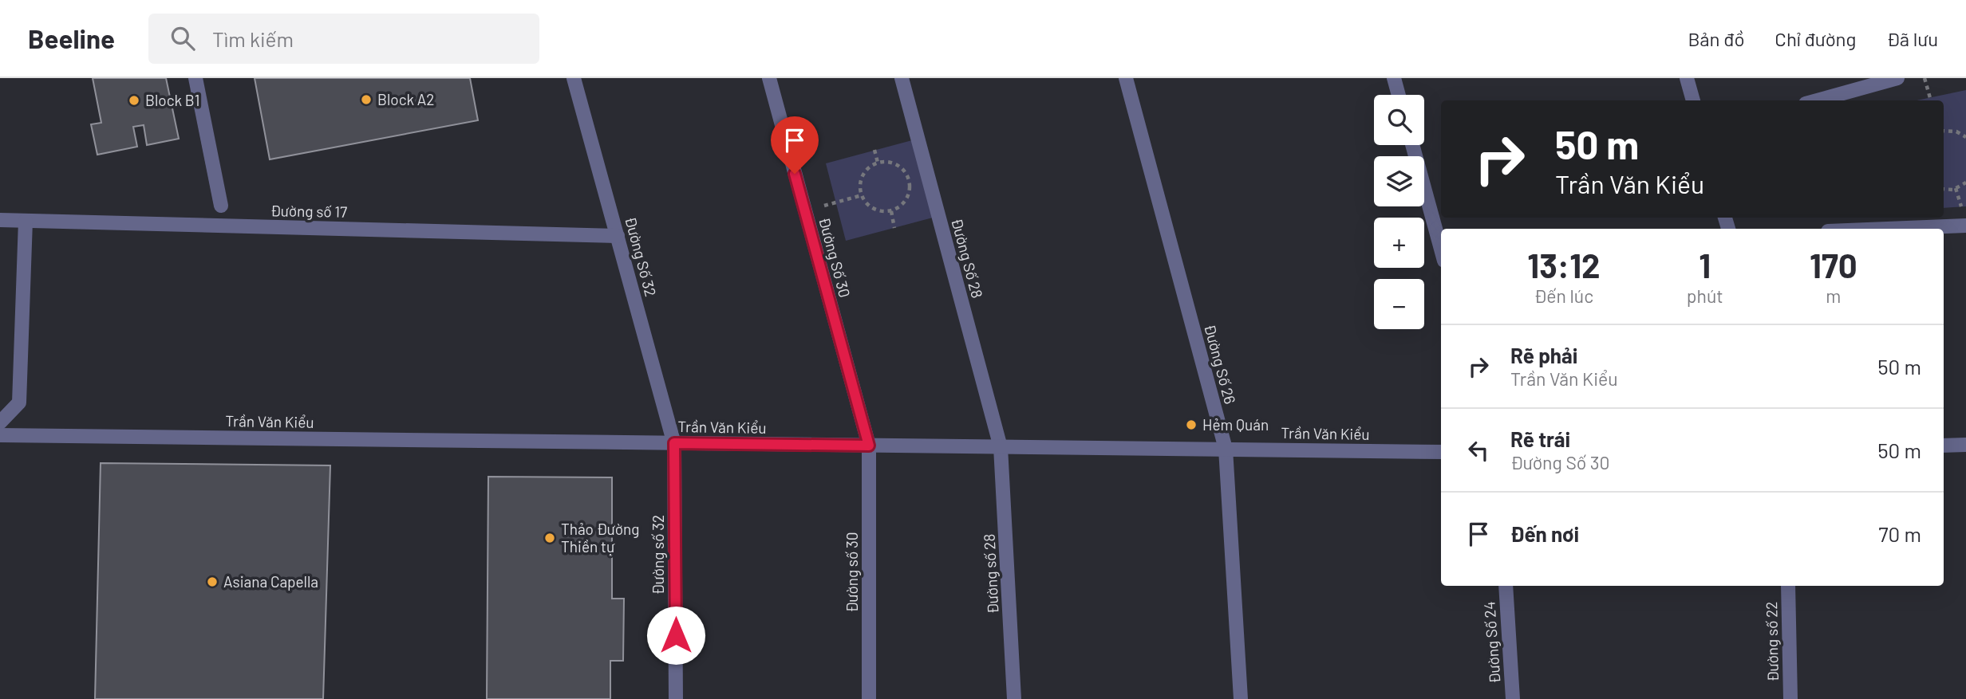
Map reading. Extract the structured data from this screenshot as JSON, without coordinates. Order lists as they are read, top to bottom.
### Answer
{
  "streets": {
    "street": [
      "Đường số 17",
      "Đường Số 32",
      "Đường Số 30",
      "Đường Số 28",
      "Đường Số 26",
      "Trần Văn Kiểu",
      "Đường số 32",
      "Đường số 30",
      "Đường số 28",
      "Đường số 22",
      "Đường Số 24"
    ]
  },
  "crossings": [
    ["Đường số 17", "Đường Số 32"],
    ["Đường Số 32", "Trần Văn Kiểu"],
    ["Đường Số 32", "Đường số 32"],
    ["Đường Số 30", "Trần Văn Kiểu"],
    ["Đường Số 30", "Đường số 30"],
    ["Đường Số 28", "Trần Văn Kiểu"],
    ["Đường Số 28", "Đường số 28"],
    ["Đường Số 26", "Trần Văn Kiểu"],
    ["Trần Văn Kiểu", "Đường số 32"],
    ["Trần Văn Kiểu", "Đường số 30"],
    ["Trần Văn Kiểu", "Đường số 28"]
  ],
  "places": [
    "Block A2",
    "Block B1",
    "Hẻm Quán",
    "Thảo Đường Thiền tự",
    "Asiana Capella"
  ],
  "page": {
    "header": "Beeline",
    "search": "Tìm kiếm",
    "nav": ["Bản đồ", "Chỉ đường", "Đã lưu"],
    "map_buttons": ["+", "−"],
    "turn": ["50 m", "Trần Văn Kiểu"],
    "eta": [
      "13:12",
      "Đến lúc",
      "1",
      "phút",
      "170",
      "m"
    ],
    "list": [
      {
        "name": "Rẽ phải",
        "note": "Trần Văn Kiểu",
        "value": "50 m"
      },
      {
        "name": "Rẽ trái",
        "note": "Đường Số 30",
        "value": "50 m"
      },
      {
        "name": "Đến nơi",
        "value": "70 m"
      }
    ]
  }
}
